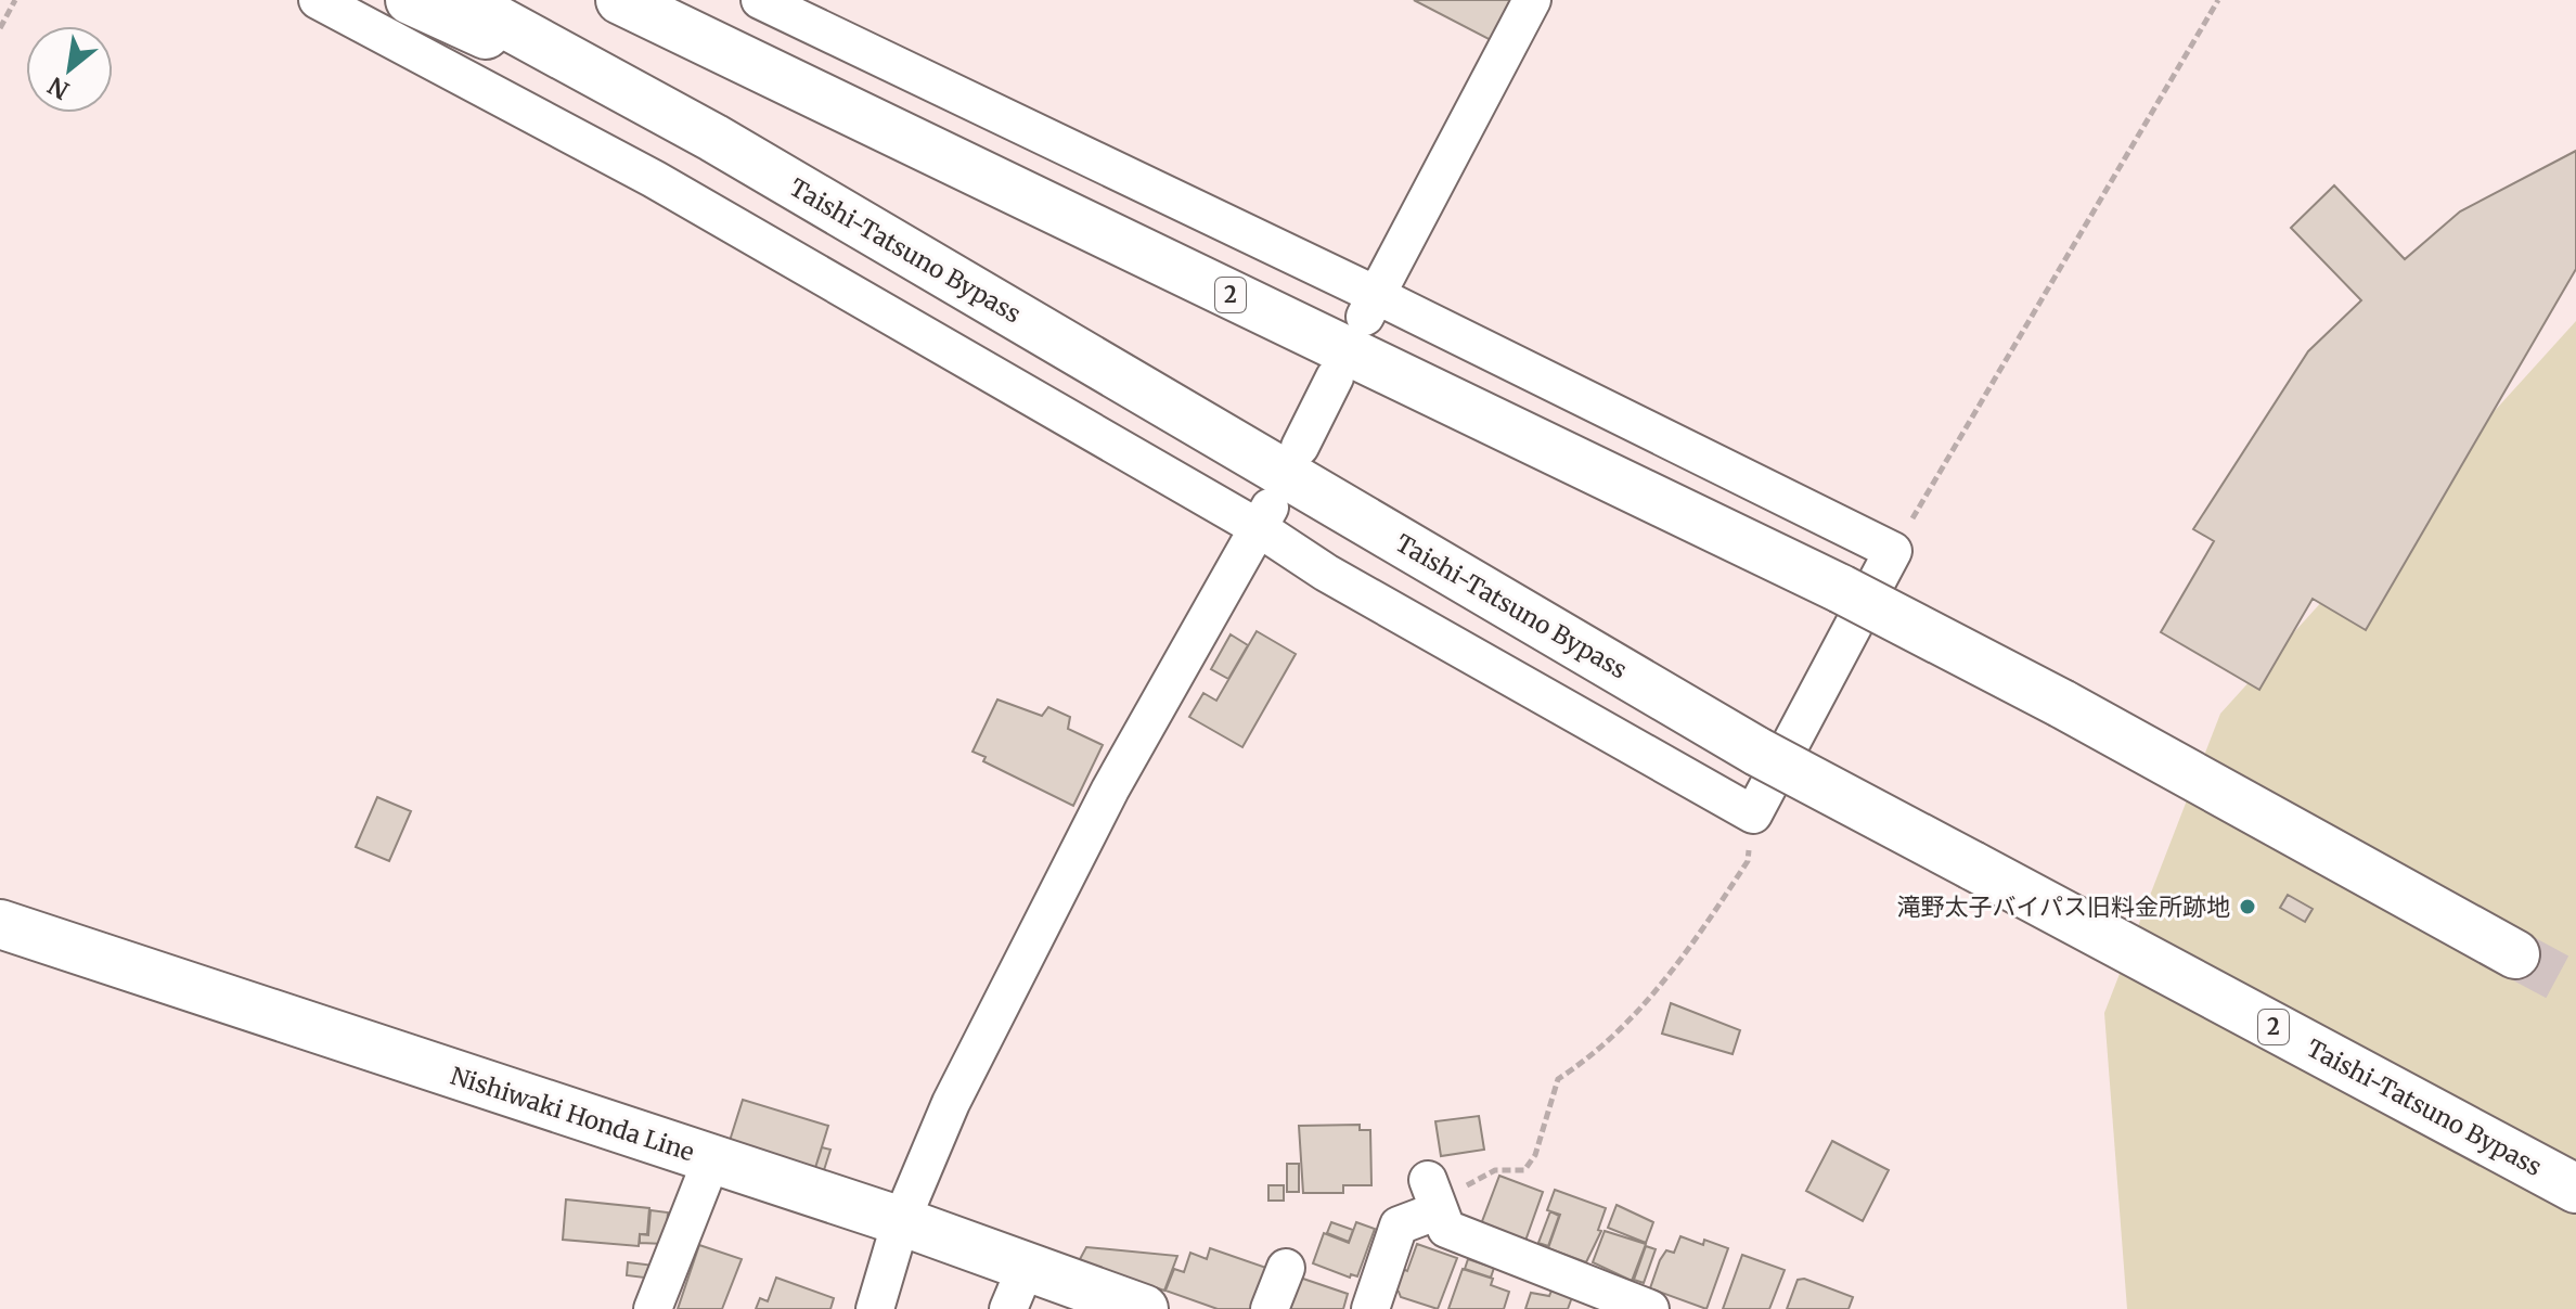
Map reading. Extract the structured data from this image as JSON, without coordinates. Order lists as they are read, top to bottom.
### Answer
{
  "streets": {
    "main road": ["Taishi-Tatsuno Bypass", "2", "Nishiwaki Honda Line"]
  },
  "places": ["滝野太子バイパス旧料金所跡地"],
  "north": "bottom left"
}
